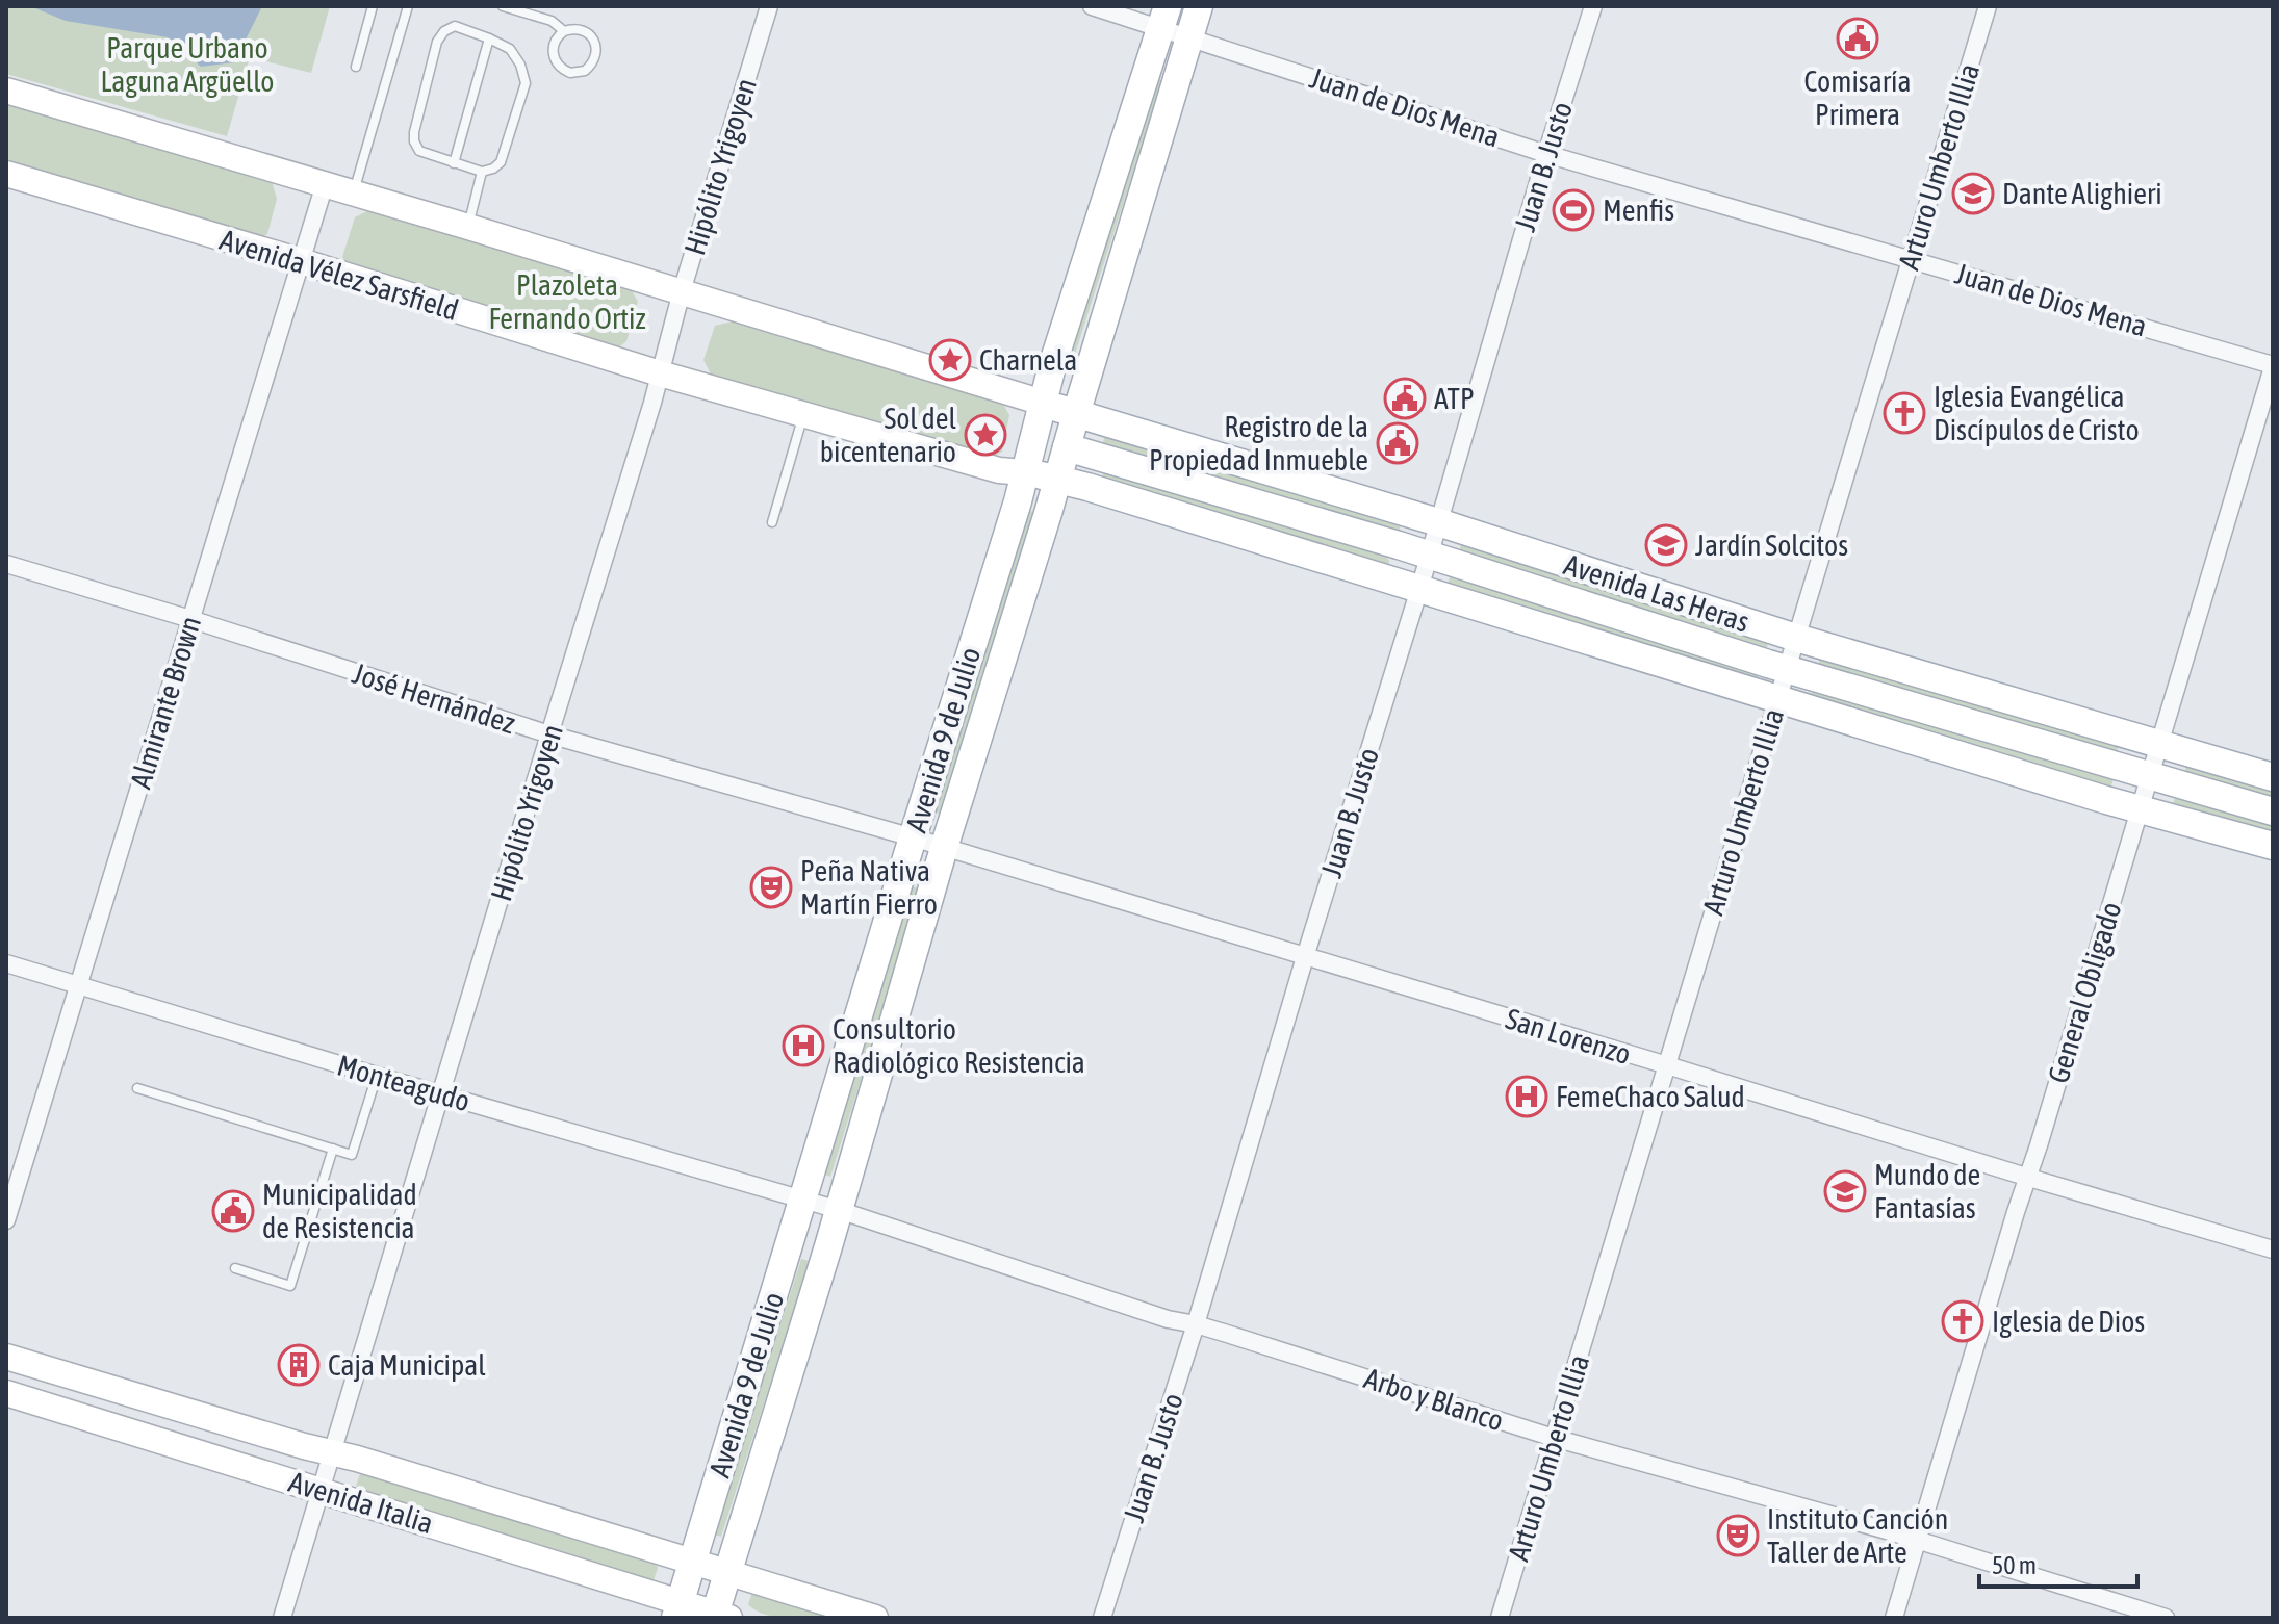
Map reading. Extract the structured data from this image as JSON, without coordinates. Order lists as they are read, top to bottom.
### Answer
{
  "streets": {
    "main road": [
      "Avenida Vélez Sarsfield",
      "Avenida Las Heras",
      "Avenida 9 de Julio",
      "Avenida Italia"
    ],
    "street": [
      "Juan de Dios Mena",
      "Hipólito Yrigoyen",
      "Juan B. Justo",
      "Arturo Umberto Illia",
      "José Hernández",
      "Almirante Brown",
      "General Obligado",
      "San Lorenzo",
      "Monteagudo",
      "Arbo y Blanco"
    ]
  },
  "crossings": [
    ["Juan de Dios Mena", "Juan B. Justo"],
    ["Juan de Dios Mena", "Arturo Umberto Illia"],
    ["Juan de Dios Mena", "Avenida 9 de Julio"],
    ["Juan de Dios Mena", "General Obligado"],
    ["Hipólito Yrigoyen", "Avenida Vélez Sarsfield"],
    ["Hipólito Yrigoyen", "José Hernández"],
    ["Hipólito Yrigoyen", "Monteagudo"],
    ["Hipólito Yrigoyen", "Avenida Italia"],
    ["Juan B. Justo", "Avenida Las Heras"],
    ["Juan B. Justo", "San Lorenzo"],
    ["Juan B. Justo", "Arbo y Blanco"],
    ["Arturo Umberto Illia", "Avenida Las Heras"],
    ["Arturo Umberto Illia", "San Lorenzo"],
    ["Arturo Umberto Illia", "Arbo y Blanco"],
    ["Avenida Vélez Sarsfield", "Almirante Brown"],
    ["Avenida Vélez Sarsfield", "Avenida 9 de Julio"],
    ["Avenida Las Heras", "Avenida 9 de Julio"],
    ["Avenida Las Heras", "General Obligado"],
    ["José Hernández", "Almirante Brown"],
    ["José Hernández", "Avenida 9 de Julio"],
    ["José Hernández", "San Lorenzo"],
    ["Almirante Brown", "Monteagudo"],
    ["Avenida 9 de Julio", "San Lorenzo"],
    ["Avenida 9 de Julio", "Monteagudo"],
    ["Avenida 9 de Julio", "Arbo y Blanco"],
    ["Avenida 9 de Julio", "Avenida Italia"],
    ["General Obligado", "San Lorenzo"],
    ["General Obligado", "Arbo y Blanco"],
    ["Monteagudo", "Arbo y Blanco"]
  ],
  "parks": ["Parque Urbano Laguna Argüello", "Plazoleta Fernando Ortiz"],
  "places": {
    "public building": [
      "Comisaría Primera",
      "ATP",
      "Registro de la Propiedad Inmueble",
      "Municipalidad de Resistencia"
    ],
    "school or university": ["Dante Alighieri", "Jardín Solcitos", "Mundo de Fantasías"],
    "sports": ["Menfis"],
    "place": ["Charnela", "Sol del bicentenario"],
    "church": ["Iglesia Evangélica Discípulos de Cristo", "Iglesia de Dios"],
    "theatre": ["Peña Nativa Martín Fierro", "Instituto Canción Taller de Arte"],
    "hospital": ["Consultorio Radiológico Resistencia", "FemeChaco Salud"],
    "building": ["Caja Municipal"]
  },
  "scale_bar": "50 m"
}
